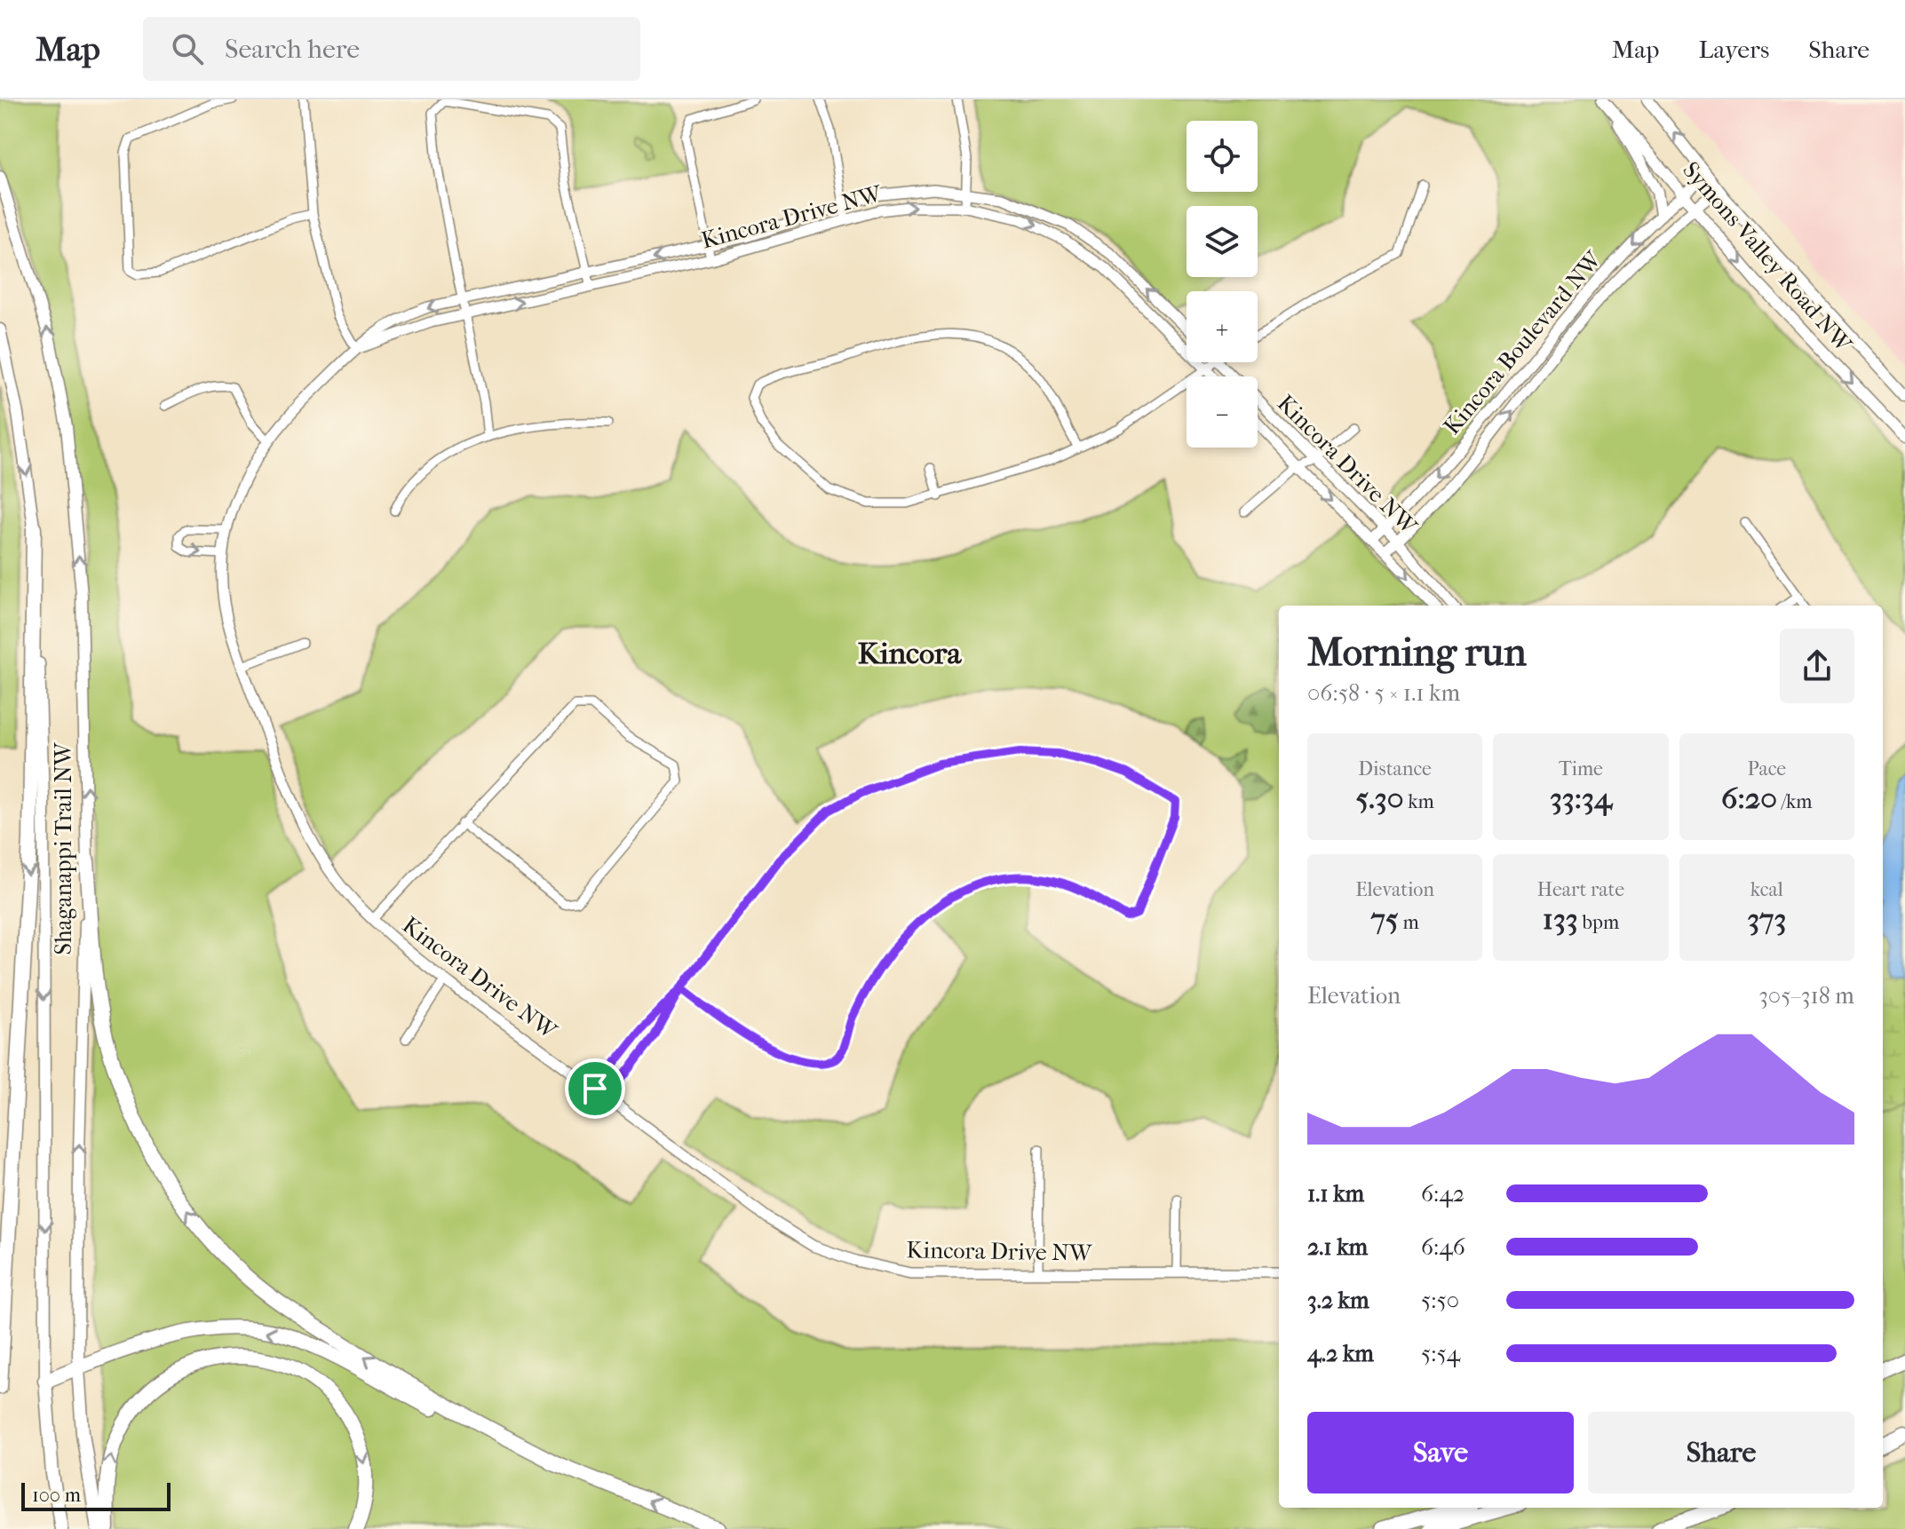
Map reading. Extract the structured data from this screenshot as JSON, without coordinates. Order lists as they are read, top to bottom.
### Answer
{
  "streets": {
    "main road": ["Symons Valley Road NW", "Shaganappi Trail NW"],
    "street": ["Kincora Drive NW", "Kincora Boulevard NW"]
  },
  "crossings": [
    ["Kincora Drive NW", "Kincora Boulevard NW"],
    ["Symons Valley Road NW", "Kincora Boulevard NW"]
  ],
  "districts": ["Kincora"],
  "scale_bar": "100 m",
  "page": {
    "header": "Map",
    "search": "Search here",
    "nav": ["Map", "Layers", "Share"],
    "map_buttons": ["+", "−"],
    "heading": ["Morning run", "06:58 · 5 × 1.1 km"],
    "stats": [
      ["Distance", "5.30 km"],
      ["Time", "33:34"],
      ["Pace", "6:20 /km"],
      ["Elevation", "75 m"],
      ["Heart rate", "133 bpm"],
      ["kcal", "373"]
    ],
    "chart": ["Elevation", "305–318 m"],
    "list": [
      {
        "name": "1.1 km",
        "note": "6:42"
      },
      {
        "name": "2.1 km",
        "note": "6:46"
      },
      {
        "name": "3.2 km",
        "note": "5:50"
      },
      {
        "name": "4.2 km",
        "note": "5:54"
      }
    ],
    "buttons": ["Save", "Share"],
    "scale": "100 m"
  }
}
